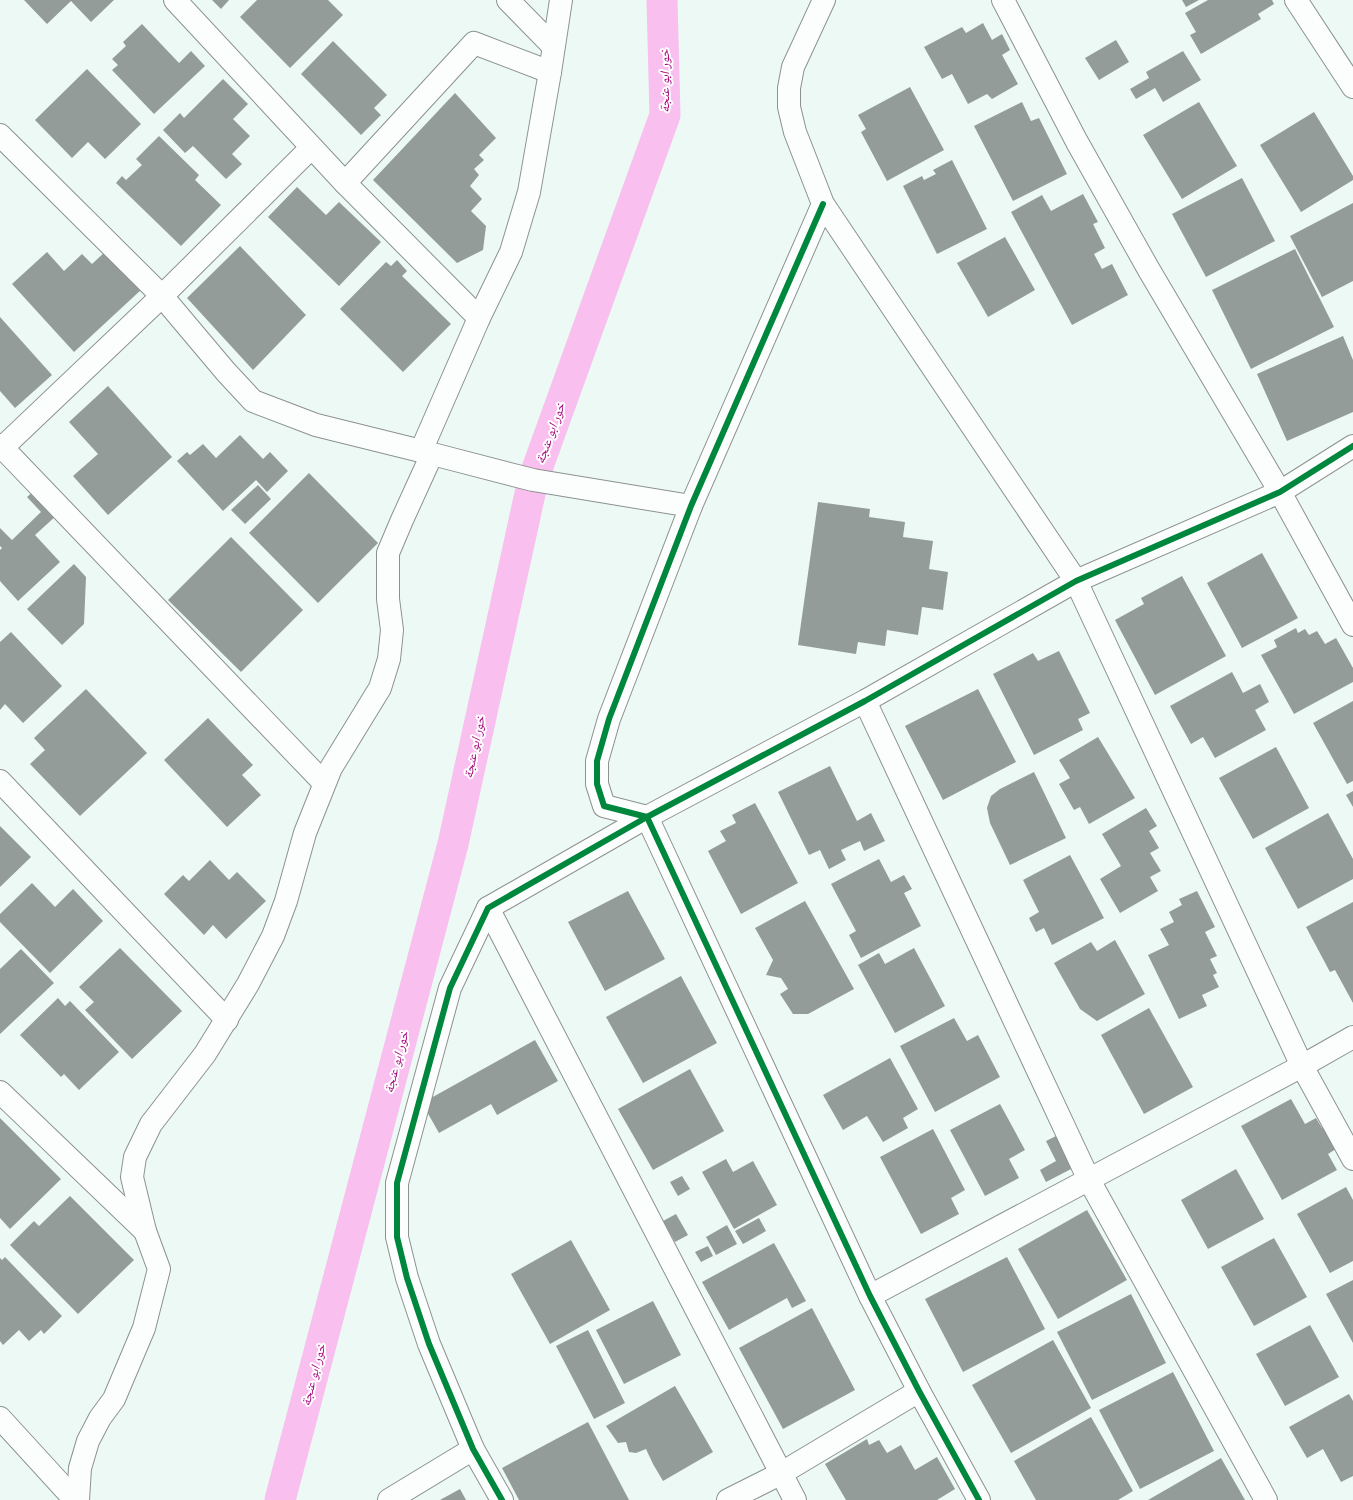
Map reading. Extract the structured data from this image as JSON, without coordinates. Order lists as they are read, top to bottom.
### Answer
{
  "water": ["خور ابو عنجة"]
}
